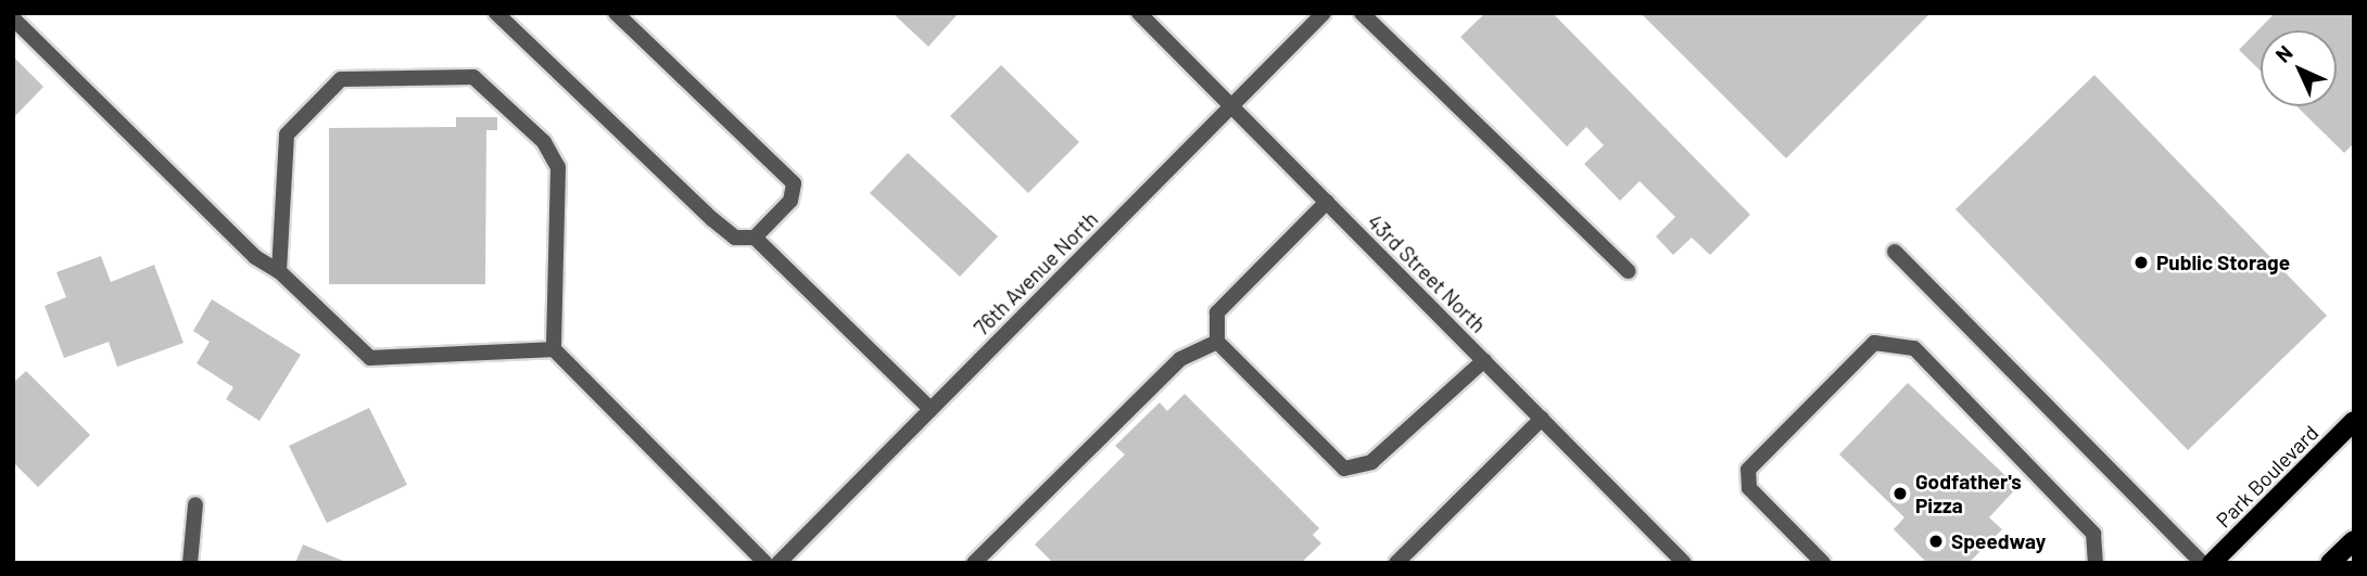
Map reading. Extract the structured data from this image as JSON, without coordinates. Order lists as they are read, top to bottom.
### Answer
{
  "streets": {
    "main road": ["Park Boulevard"],
    "street": ["76th Avenue North", "43rd Street North"]
  },
  "crossings": [
    ["76th Avenue North", "43rd Street North"]
  ],
  "places": ["Public Storage", "Godfather's Pizza", "Speedway"],
  "north": "top left"
}
